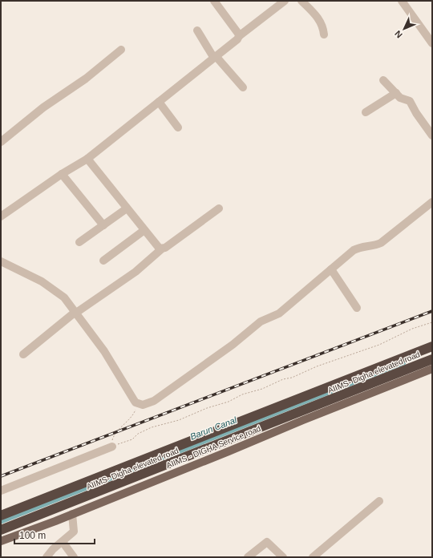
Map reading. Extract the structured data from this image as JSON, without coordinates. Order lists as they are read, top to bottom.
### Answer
{
  "streets": {
    "highway": ["AIIMS- Digha elevated road"],
    "main road": ["AIIMS - DIGHA Service road"]
  },
  "water": ["Barun Canal"],
  "scale_bar": "100 m",
  "north": "bottom left"
}
